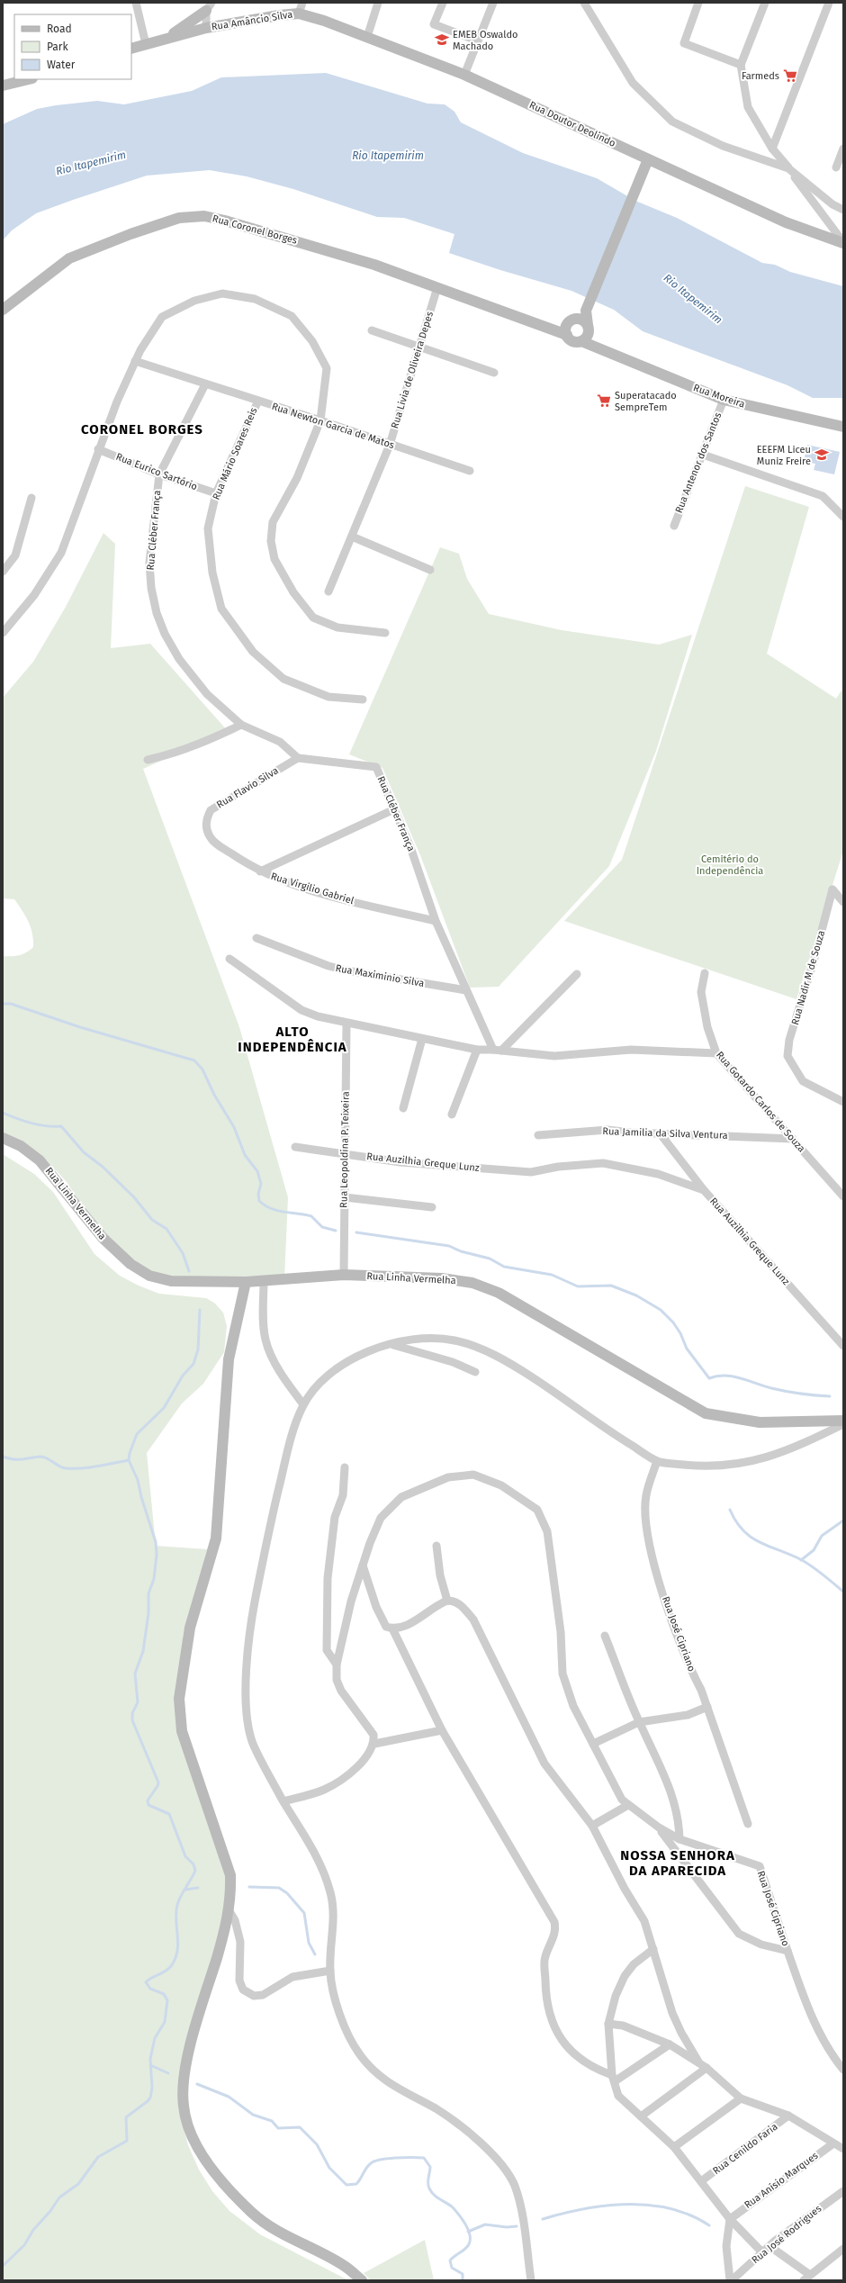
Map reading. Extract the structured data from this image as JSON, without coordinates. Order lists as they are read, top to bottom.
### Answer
{
  "streets": {
    "street": [
      "Rua Amâncio Silva",
      "Rua Doutor Deolindo",
      "Rua Coronel Borges",
      "Rua Livia de Oliveira Depes",
      "Rua Moreira",
      "Rua Newton Garcia de Matos",
      "Rua Mário Soares Reis",
      "Rua Antenor dos Santos",
      "Rua Eurico Sartório",
      "Rua Cléber França",
      "Rua Flavio Silva",
      "Rua Virgilio Gabriel",
      "Rua Maximinio Silva",
      "Rua Nadir M de Souza",
      "Rua Gotardo Carlos de Souza",
      "Rua Jamilia da Silva Ventura",
      "Rua Leopoldina P. Teixeira",
      "Rua Auzilhia Greque Lunz",
      "Rua Linha Vermelha",
      "Rua José Cipriano",
      "Rua Cenildo Faria",
      "Rua Anísio Marques",
      "Rua José Rodrigues"
    ]
  },
  "crossings": [
    ["Rua Amâncio Silva", "Rua Doutor Deolindo"],
    ["Rua Coronel Borges", "Rua Livia de Oliveira Depes"],
    ["Rua Livia de Oliveira Depes", "Rua Newton Garcia de Matos"],
    ["Rua Moreira", "Rua Antenor dos Santos"],
    ["Rua Newton Garcia de Matos", "Rua Mário Soares Reis"],
    ["Rua Newton Garcia de Matos", "Rua Cléber França"],
    ["Rua Mário Soares Reis", "Rua Eurico Sartório"],
    ["Rua Eurico Sartório", "Rua Cléber França"],
    ["Rua Cléber França", "Rua Flavio Silva"],
    ["Rua Cléber França", "Rua Virgilio Gabriel"],
    ["Rua Cléber França", "Rua Maximinio Silva"],
    ["Rua Flavio Silva", "Rua Virgilio Gabriel"],
    ["Rua Gotardo Carlos de Souza", "Rua Jamilia da Silva Ventura"],
    ["Rua Jamilia da Silva Ventura", "Rua Auzilhia Greque Lunz"],
    ["Rua Leopoldina P. Teixeira", "Rua Auzilhia Greque Lunz"],
    ["Rua Leopoldina P. Teixeira", "Rua Linha Vermelha"]
  ],
  "districts": ["CORONEL BORGES", "ALTO INDEPENDÊNCIA", "NOSSA SENHORA DA APARECIDA"],
  "water": ["Rio Itapemirim"],
  "parks": ["Cemitério do Independência"],
  "places": {
    "school or university": ["EMEB Oswaldo Machado", "EEEFM Liceu Muniz Freire"],
    "supermarket": ["Farmeds", "Superatacado SempreTem"]
  },
  "legend": ["Road", "Park", "Water"]
}
